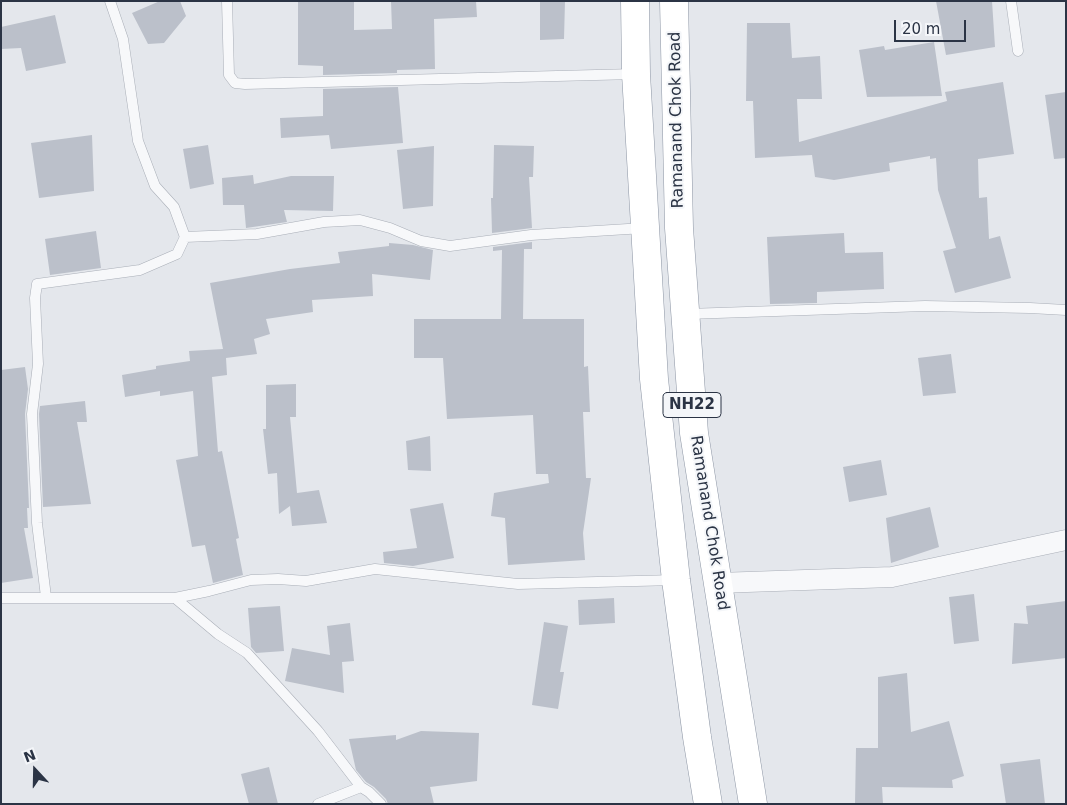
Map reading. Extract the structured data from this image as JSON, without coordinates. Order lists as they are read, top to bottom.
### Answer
{
  "streets": {
    "highway": ["Ramanand Chok Road", "NH22"]
  },
  "scale_bar": "20 m",
  "north": "top"
}
